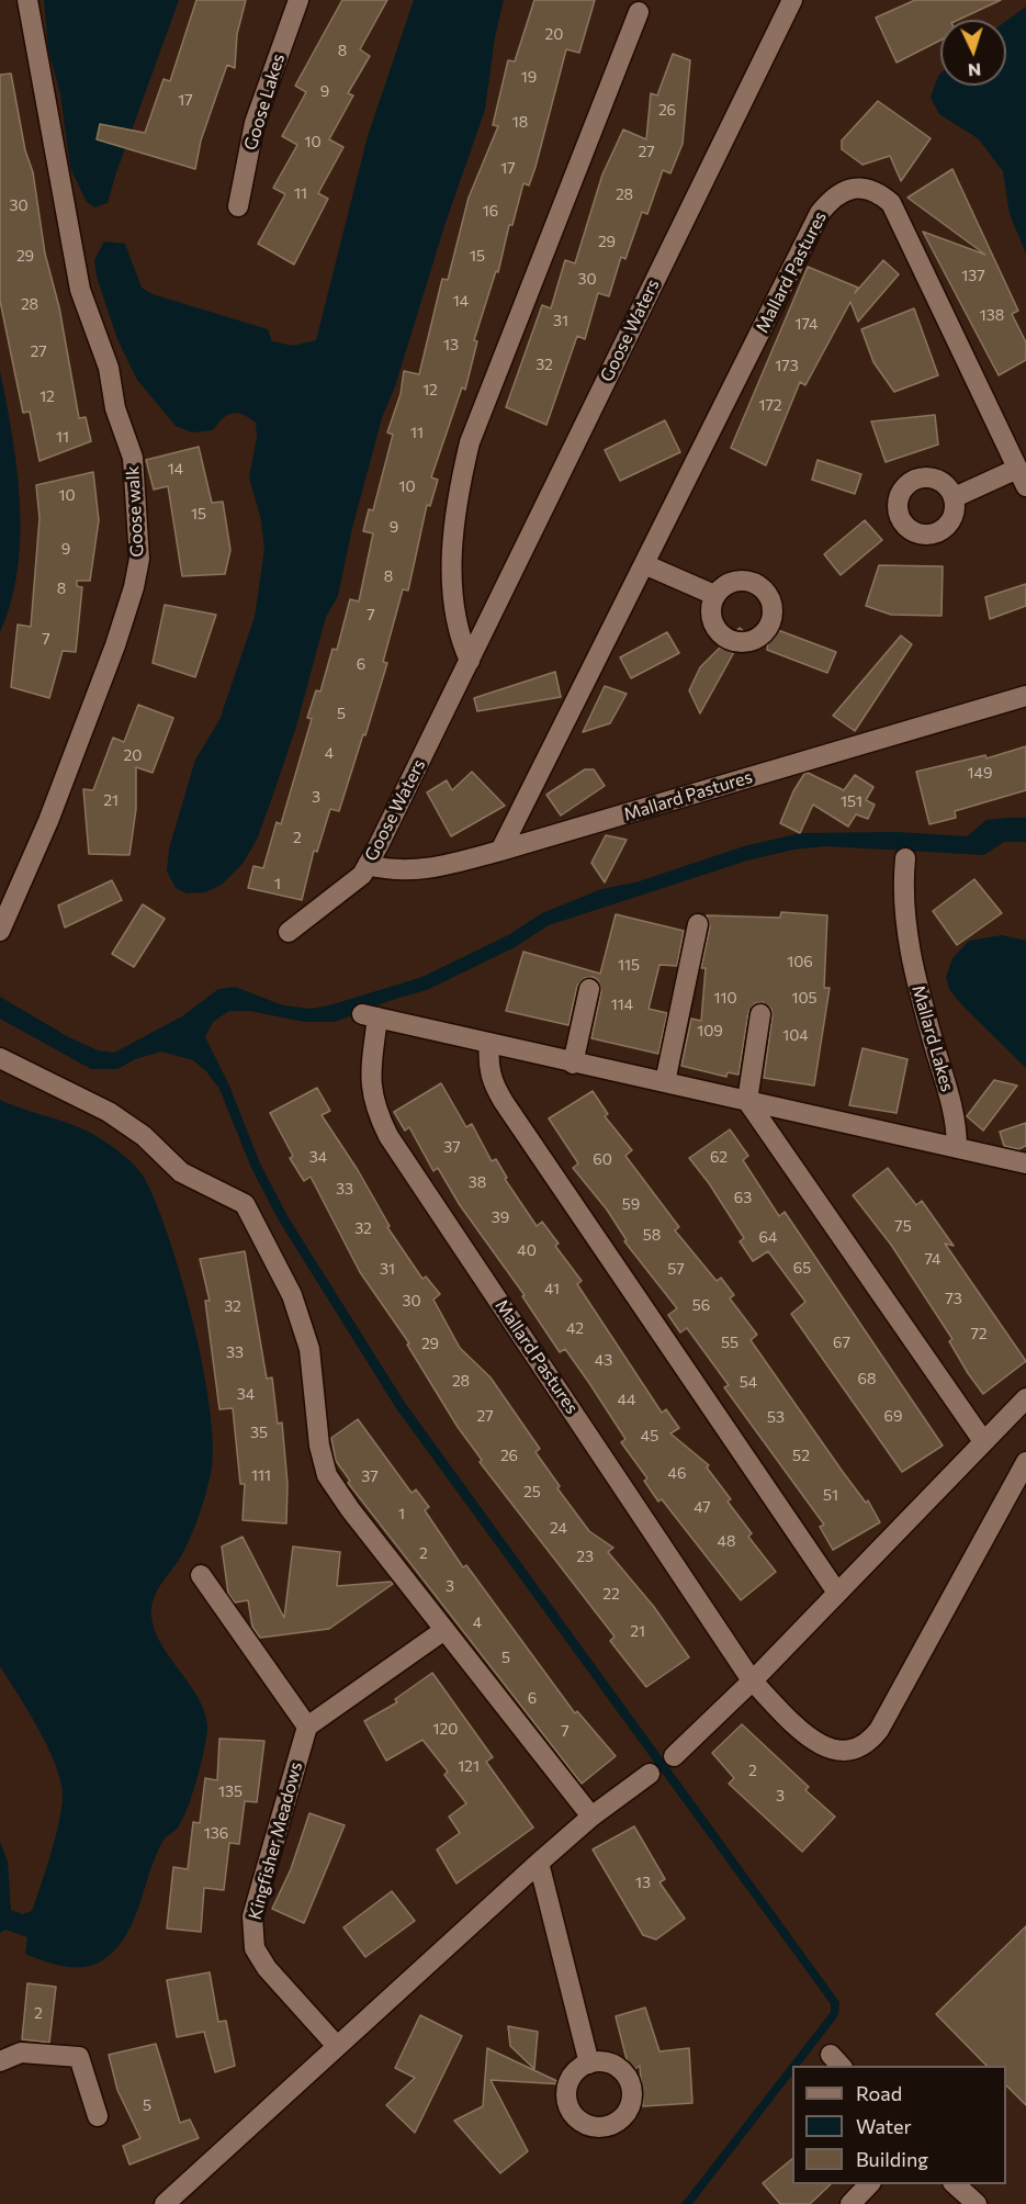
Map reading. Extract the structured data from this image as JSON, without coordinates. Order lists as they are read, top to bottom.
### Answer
{
  "streets": {
    "street": [
      "Goose Lakes",
      "Mallard Pastures",
      "Goose Waters",
      "Goose walk",
      "Mallard Lakes",
      "Kingfisher Meadows"
    ]
  },
  "crossings": [
    ["Mallard Pastures", "Goose Waters"],
    ["Mallard Pastures", "Mallard Lakes"]
  ],
  "house_numbers": [
    "20",
    "8",
    "19",
    "9",
    "17",
    "26",
    "18",
    "10",
    "27",
    "17",
    "11",
    "28",
    "30",
    "16",
    "29",
    "29",
    "15",
    "137",
    "30",
    "14",
    "28",
    "138",
    "31",
    "174",
    "13",
    "27",
    "32",
    "173",
    "12",
    "12",
    "172",
    "11",
    "11",
    "14",
    "10",
    "10",
    "15",
    "9",
    "9",
    "8",
    "8",
    "7",
    "7",
    "6",
    "5",
    "4",
    "20",
    "149",
    "3",
    "21",
    "151",
    "2",
    "1",
    "106",
    "115",
    "110",
    "105",
    "114",
    "109",
    "104",
    "37",
    "34",
    "62",
    "60",
    "38",
    "33",
    "63",
    "59",
    "39",
    "75",
    "32",
    "58",
    "64",
    "40",
    "74",
    "65",
    "31",
    "57",
    "41",
    "73",
    "30",
    "56",
    "32",
    "42",
    "72",
    "55",
    "67",
    "29",
    "33",
    "43",
    "68",
    "28",
    "54",
    "34",
    "44",
    "27",
    "69",
    "53",
    "35",
    "45",
    "26",
    "52",
    "46",
    "111",
    "37",
    "25",
    "51",
    "47",
    "1",
    "24",
    "48",
    "2",
    "23",
    "3",
    "22",
    "4",
    "21",
    "5",
    "6",
    "120",
    "7",
    "121",
    "2",
    "135",
    "3",
    "136",
    "13",
    "2",
    "5"
  ],
  "legend": ["Road", "Water", "Building"],
  "north": "bottom"
}
